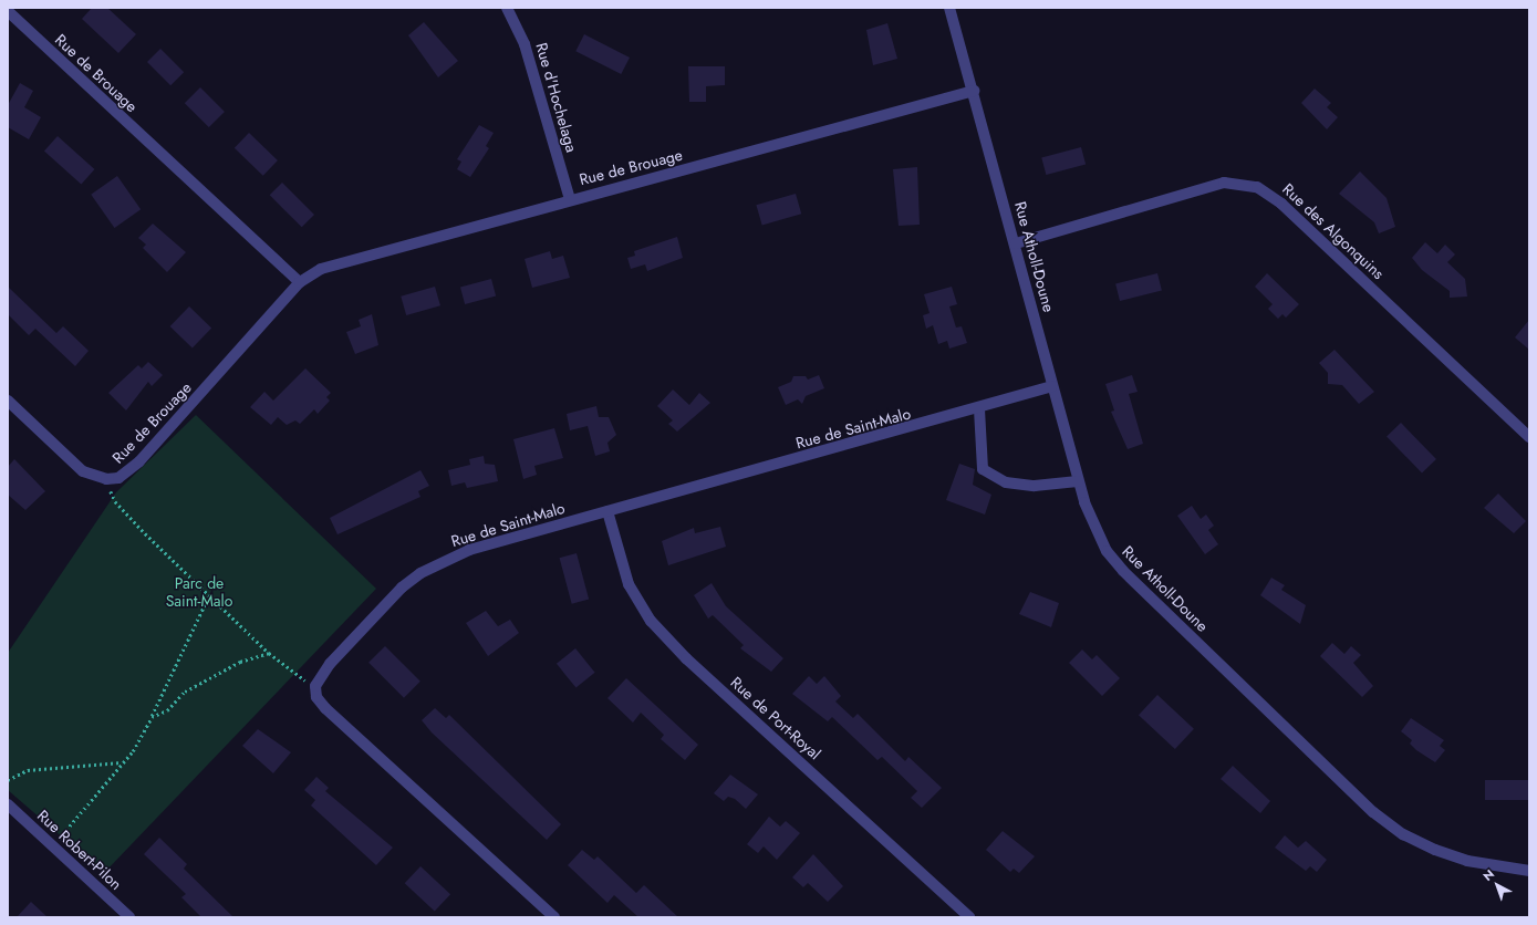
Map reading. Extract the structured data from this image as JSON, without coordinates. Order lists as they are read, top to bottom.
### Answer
{
  "streets": {
    "street": [
      "Rue de Brouage",
      "Rue d'Hochelaga",
      "Rue des Algonquins",
      "Rue Atholl-Doune",
      "Rue de Saint-Malo",
      "Rue de Port-Royal",
      "Rue Robert-Pilon"
    ]
  },
  "crossings": [
    ["Rue de Brouage", "Rue d'Hochelaga"],
    ["Rue de Brouage", "Rue Atholl-Doune"],
    ["Rue des Algonquins", "Rue Atholl-Doune"],
    ["Rue Atholl-Doune", "Rue de Saint-Malo"],
    ["Rue de Saint-Malo", "Rue de Port-Royal"]
  ],
  "parks": ["Parc de Saint-Malo"],
  "north": "top left"
}
